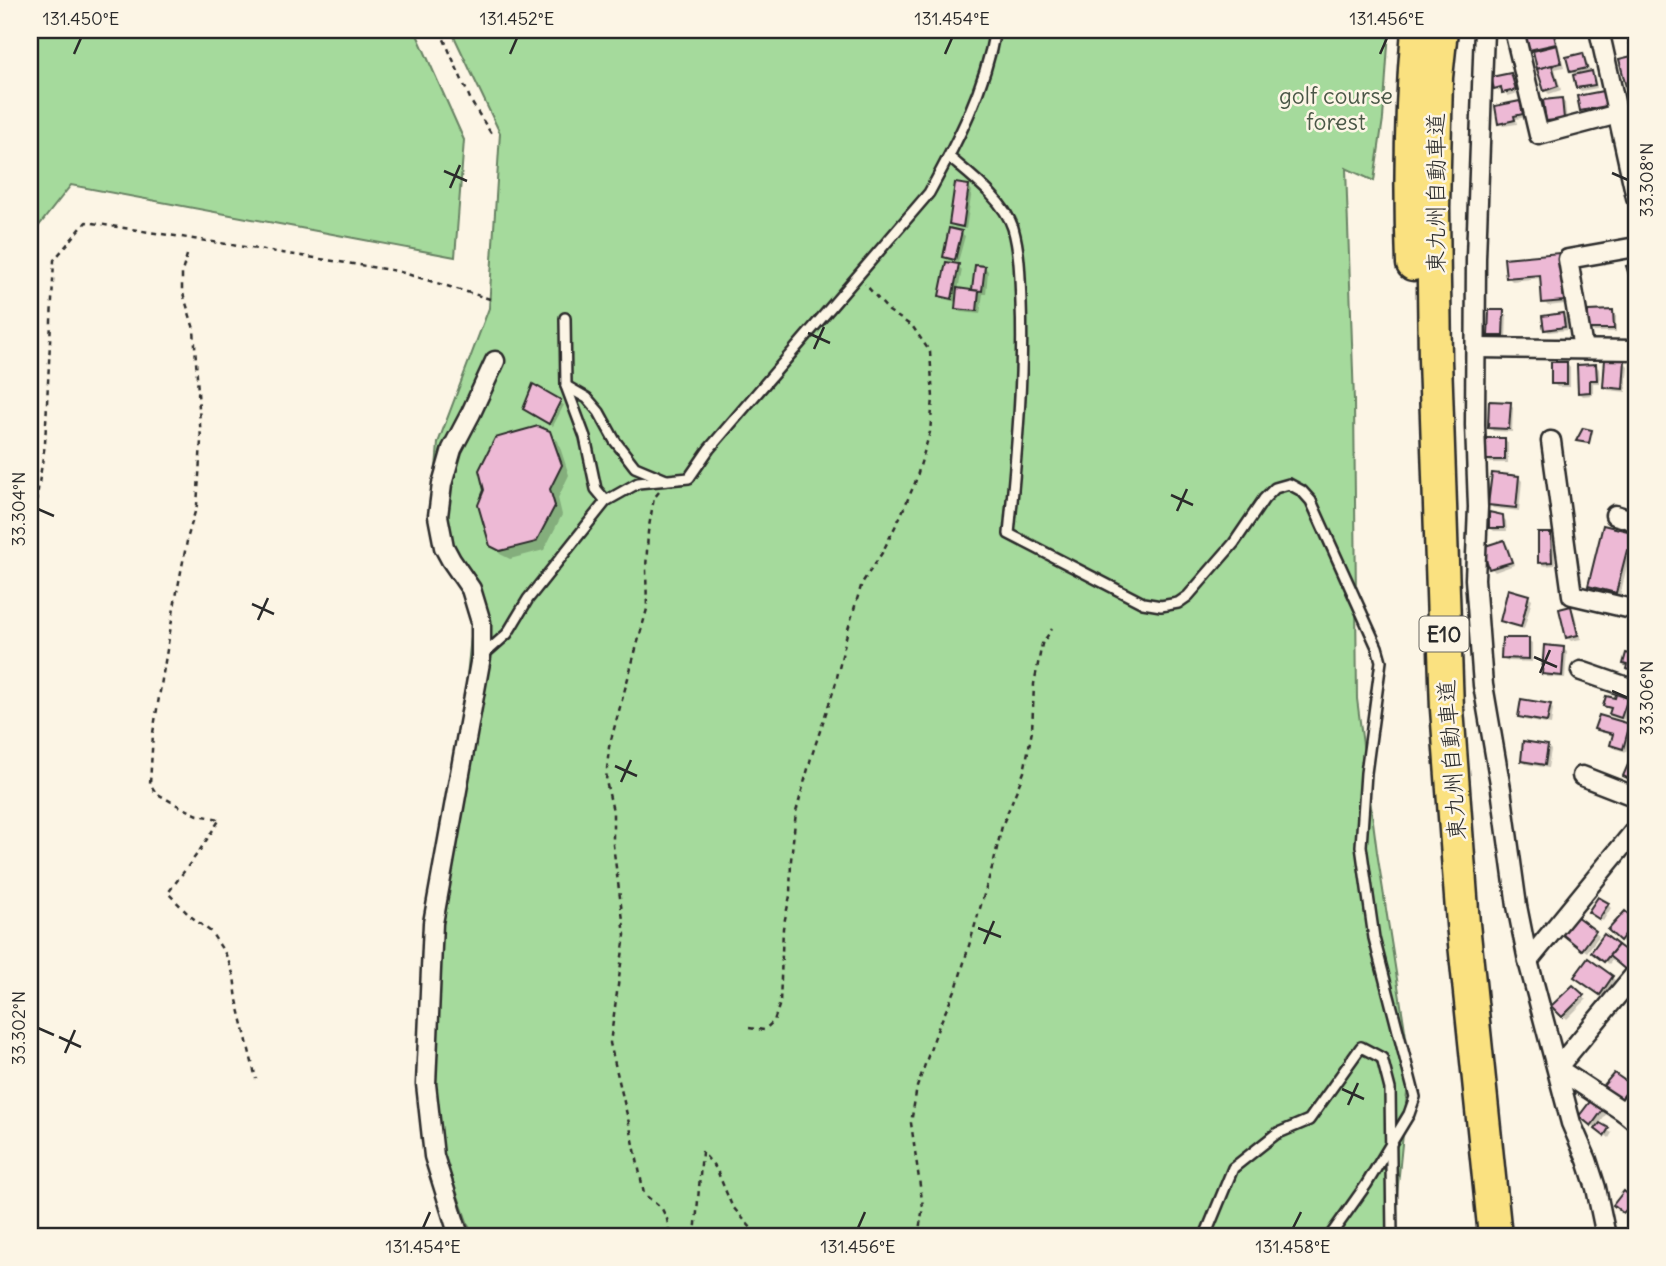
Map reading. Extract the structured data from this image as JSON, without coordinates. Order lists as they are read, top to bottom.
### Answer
{
  "streets": {
    "highway": ["東九州自動車道", "E10"]
  },
  "parks": ["golf course forest"],
  "coordinates": [
    "131.450°E",
    "131.452°E",
    "131.454°E",
    "131.456°E",
    "33.308°N",
    "33.304°N",
    "33.306°N",
    "33.302°N",
    "131.458°E"
  ]
}
